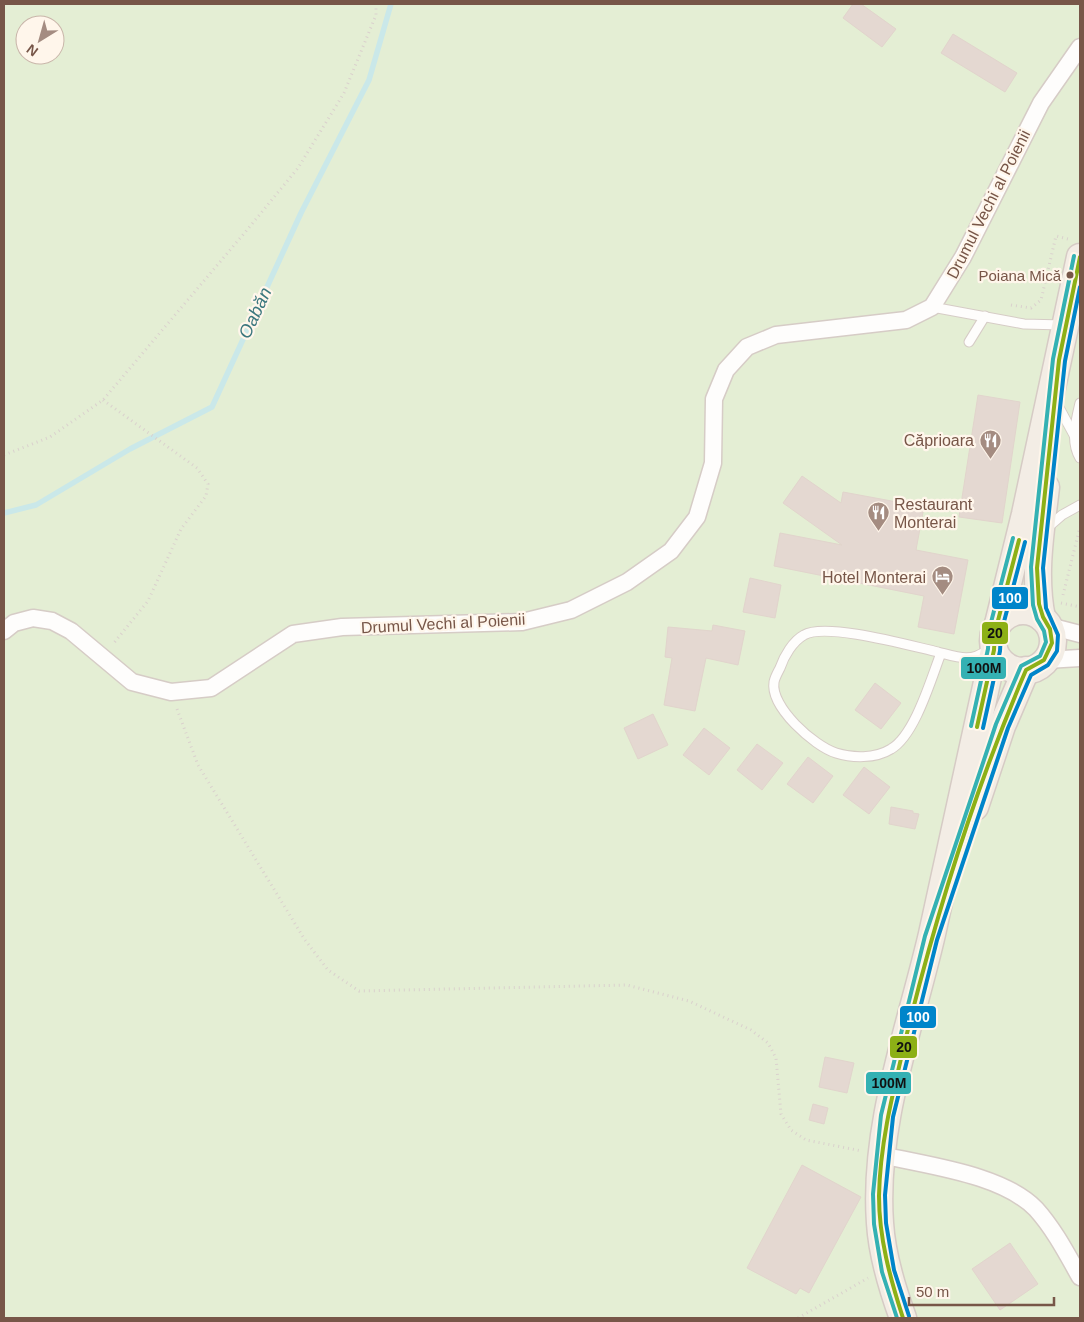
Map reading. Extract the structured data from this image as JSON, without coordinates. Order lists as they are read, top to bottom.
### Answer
{
  "streets": {
    "street": ["Drumul Vechi al Poienii"]
  },
  "water": ["Oabăn"],
  "places": {
    "other": ["Poiana Mică"],
    "restaurant": ["Căprioara", "Restaurant Monterai"],
    "hotel": ["Hotel Monterai"]
  },
  "lines": ["transit line 100M", "transit line 20", "transit line 100"],
  "scale_bar": "50 m",
  "north": "bottom left"
}
